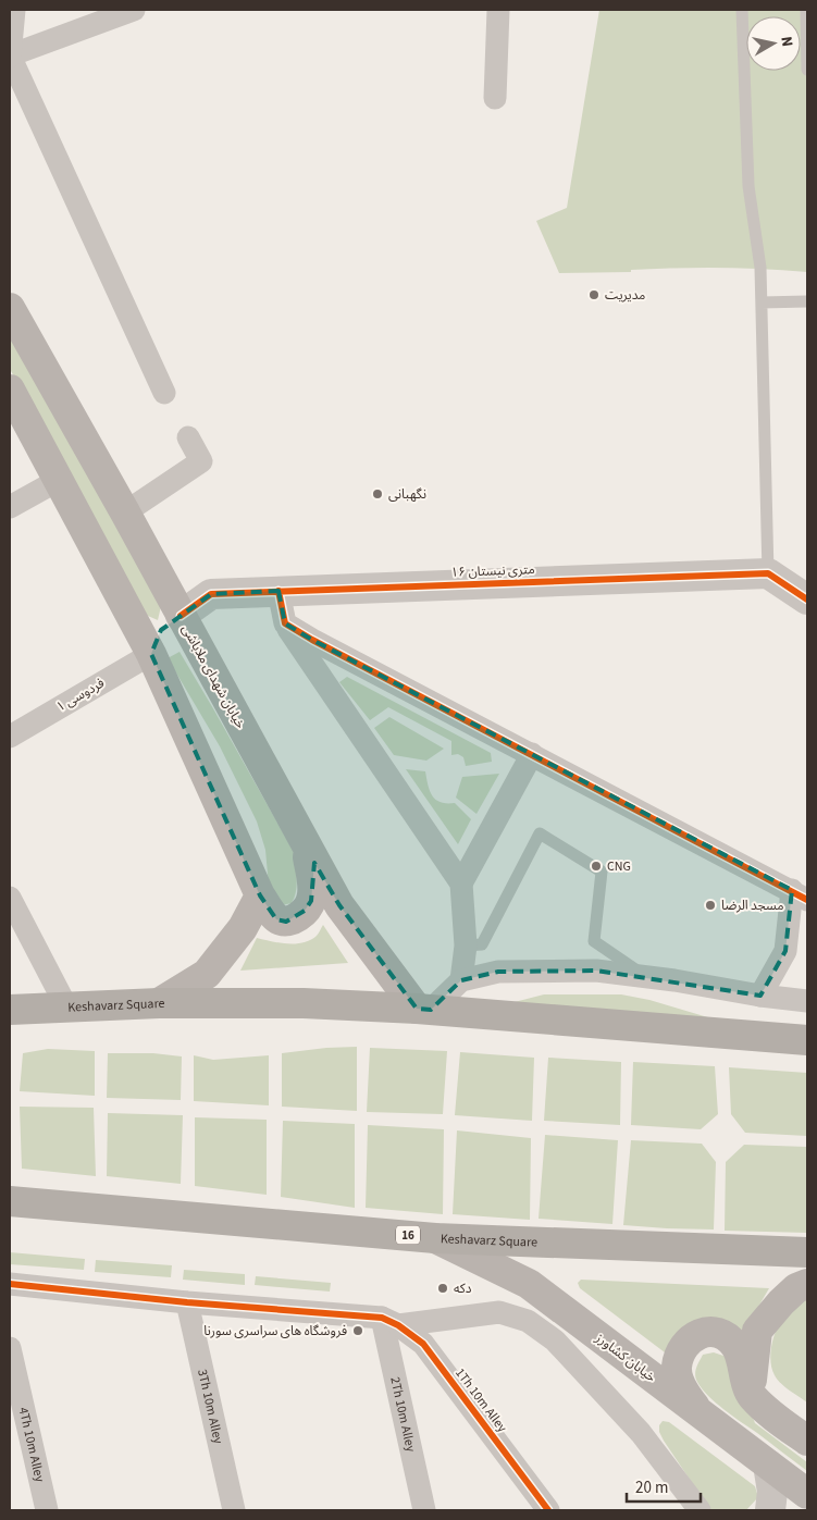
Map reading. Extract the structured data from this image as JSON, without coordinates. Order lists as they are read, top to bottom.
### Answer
{
  "streets": {
    "highway": ["Keshavarz Square", "16"],
    "main road": ["خیابان شهدای ملاباشی", "خیابان کشاورز"],
    "street": [
      "۱۶ متری نیستان",
      "فردوسی ۱",
      "1Th 10m Alley",
      "3Th 10m Alley",
      "2Th 10m Alley",
      "4Th 10m Alley"
    ]
  },
  "crossings": [
    ["۱۶ متری نیستان", "خیابان شهدای ملاباشی"],
    ["خیابان شهدای ملاباشی", "Keshavarz Square"],
    ["Keshavarz Square", "خیابان کشاورز"],
    ["1Th 10m Alley", "2Th 10m Alley"]
  ],
  "places": [
    "مدیریت",
    "نگهبانی",
    "CNG",
    "مسجد الرضا",
    "دکه",
    "فروشگاه های سراسری سورنا"
  ],
  "scale_bar": "20 m",
  "north": "right"
}
